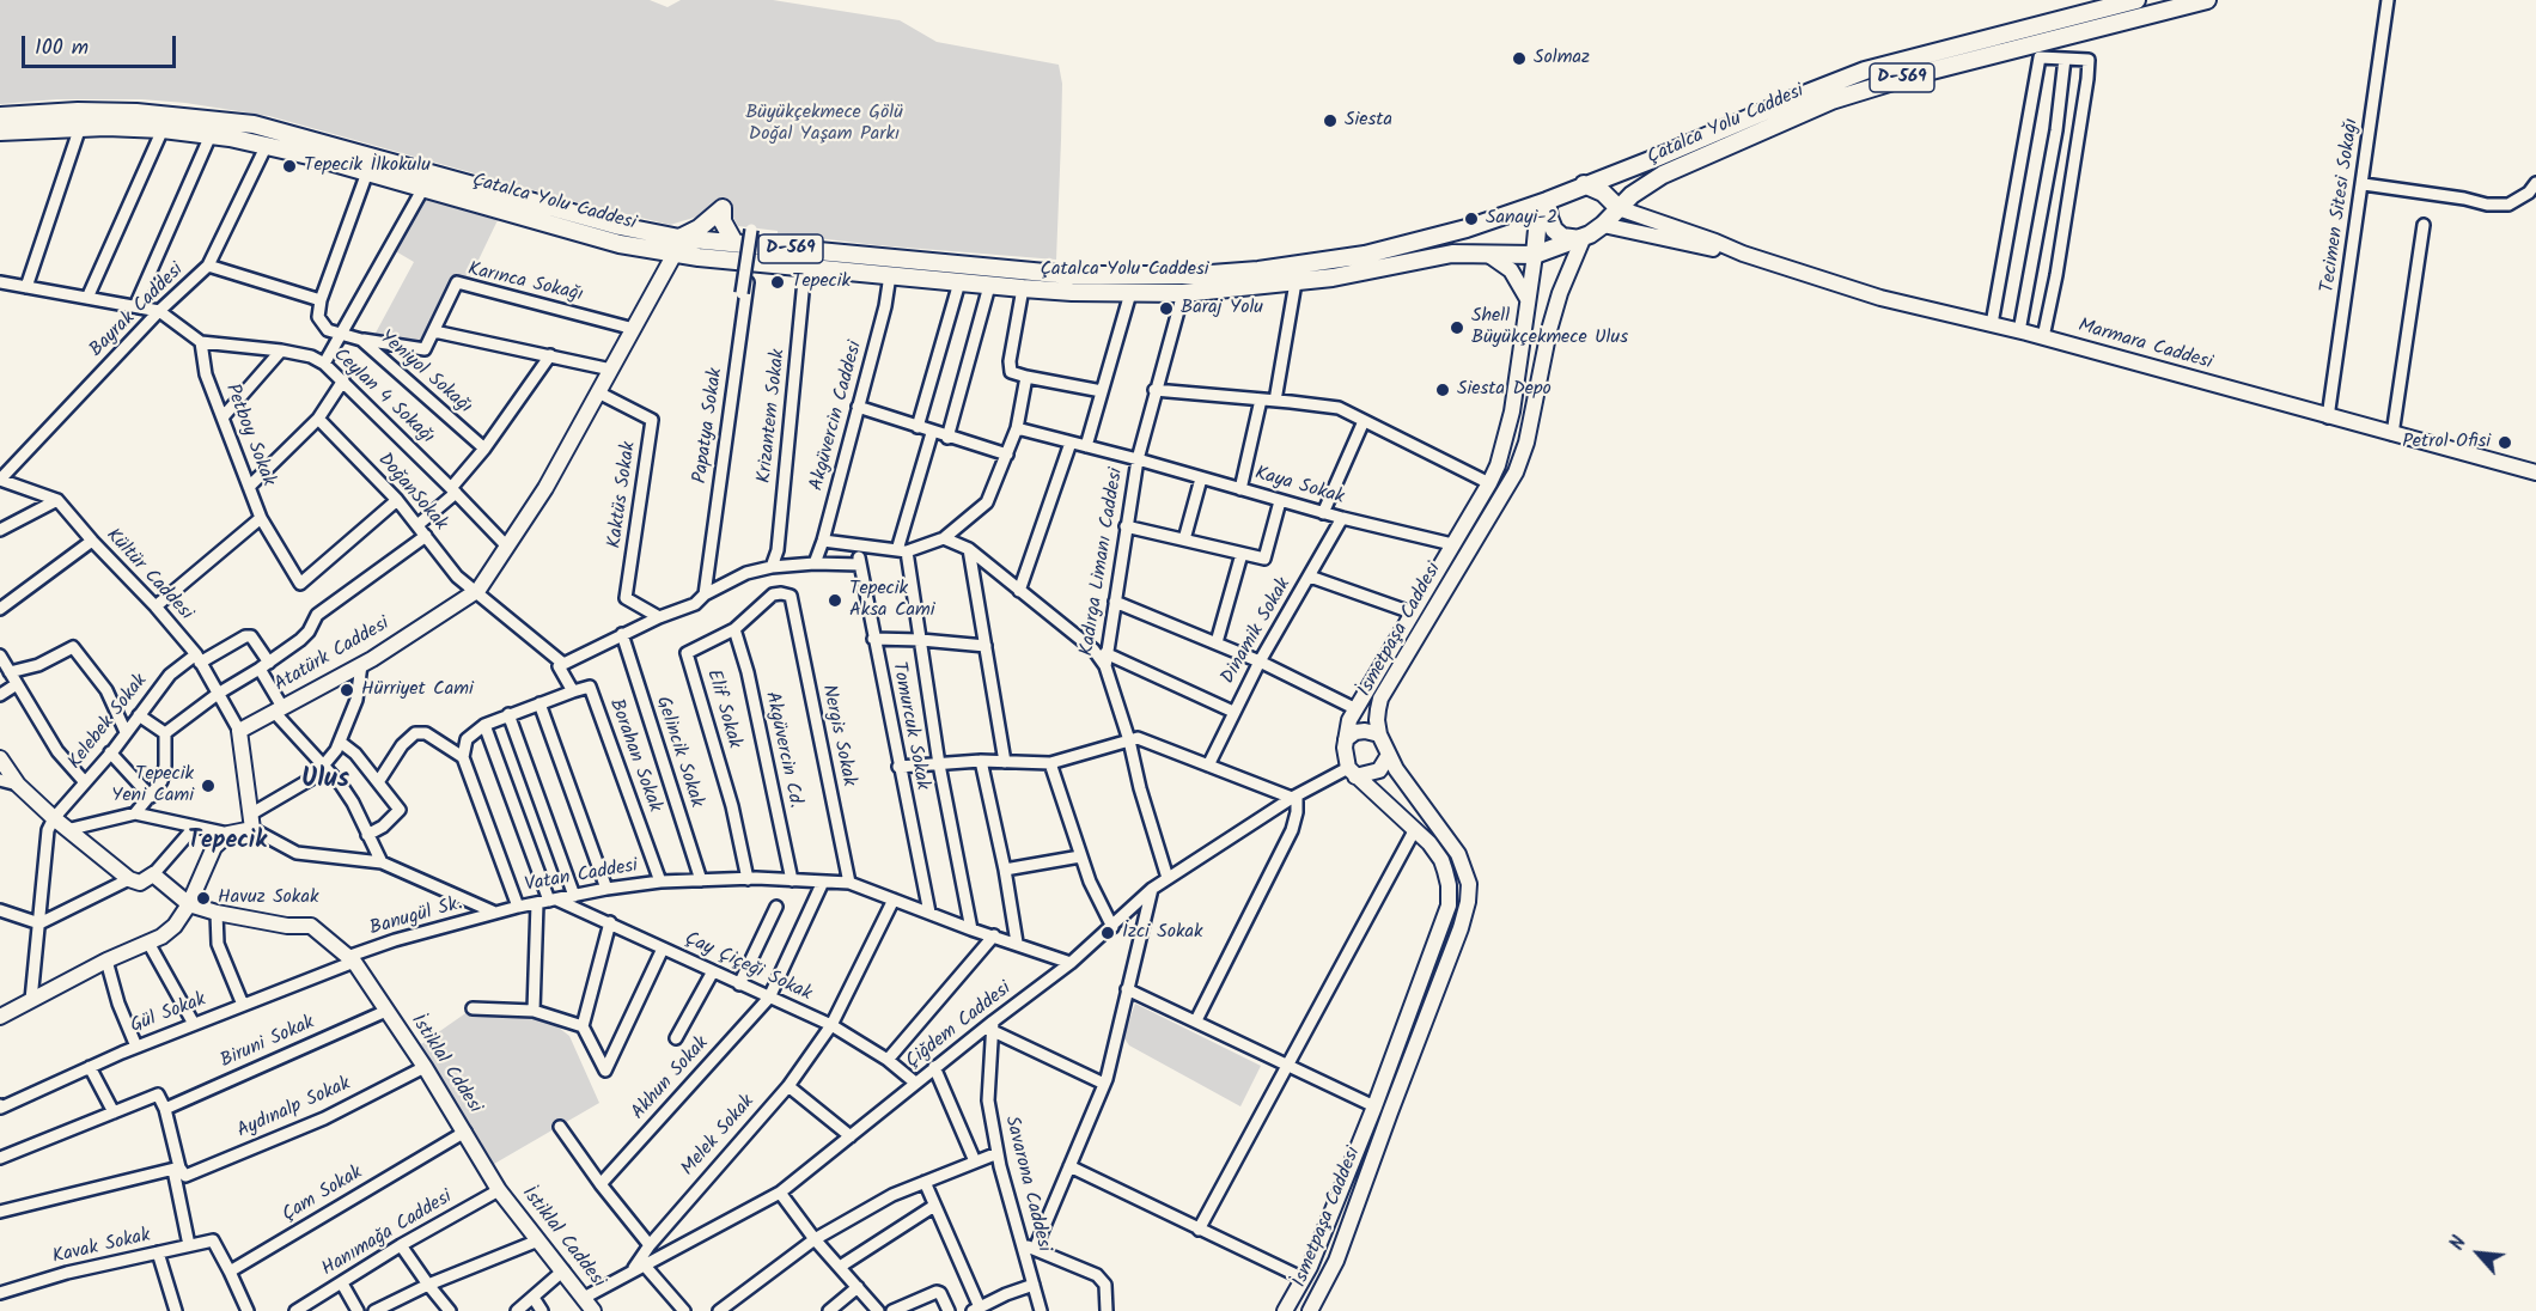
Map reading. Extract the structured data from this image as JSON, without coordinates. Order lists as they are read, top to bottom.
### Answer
{
  "streets": {
    "highway": ["D-569", "Çatalca Yolu Caddesi"],
    "main road": [
      "Marmara Caddesi",
      "İsmetpaşa Caddesi",
      "Atatürk Caddesi",
      "İstiklal Cddesi",
      "İstiklal Caddesi"
    ],
    "street": [
      "Tecimen Sitesi Sokağı",
      "Karınca Sokağı",
      "Bayrak Caddesi",
      "Yeniyol Sokağı",
      "Ceylan 4 Sokağı",
      "Krizantem Sokak",
      "Akgüvercin Caddesi",
      "Papatya Sokak",
      "Petboy Sokak",
      "Kaya Sokak",
      "DoğanSokak",
      "Kaktüs Sokak",
      "Kadırga Limanı Caddesi",
      "Kültür Caddesi",
      "Dinamik Sokak",
      "Elif Sokak",
      "Kelebek Sokak",
      "Tomurcuk Sokak",
      "Nergis Sokak",
      "Akgüvercin Cd.",
      "Gelincik Sokak",
      "Borahan Sokak",
      "Vatan Caddesi",
      "Banugül Sk.",
      "Çay Çiçeği Sokak",
      "Gül Sokak",
      "Çiğdem Caddesi",
      "Biruni Sokak",
      "Akhun Sokak",
      "Aydınalp Sokak",
      "Melek Sokak",
      "Savarona Caddesi",
      "Çam Sokak",
      "Hanımağa Caddesi",
      "Kavak Sokak"
    ]
  },
  "crossings": [
    ["Çatalca Yolu Caddesi", "Bayrak Caddesi"],
    ["Çatalca Yolu Caddesi", "Krizantem Sokak"],
    ["Çatalca Yolu Caddesi", "Akgüvercin Caddesi"],
    ["Çatalca Yolu Caddesi", "Papatya Sokak"],
    ["Çatalca Yolu Caddesi", "Kadırga Limanı Caddesi"],
    ["Çatalca Yolu Caddesi", "İsmetpaşa Caddesi"],
    ["Çatalca Yolu Caddesi", "Atatürk Caddesi"],
    ["Tecimen Sitesi Sokağı", "Marmara Caddesi"],
    ["Karınca Sokağı", "Atatürk Caddesi"],
    ["Ceylan 4 Sokağı", "Petboy Sokak"],
    ["Ceylan 4 Sokağı", "Atatürk Caddesi"],
    ["Petboy Sokak", "DoğanSokak"],
    ["Kaya Sokak", "Kadırga Limanı Caddesi"],
    ["Kaya Sokak", "İsmetpaşa Caddesi"],
    ["Kaya Sokak", "Dinamik Sokak"],
    ["DoğanSokak", "Atatürk Caddesi"],
    ["Kaktüs Sokak", "Atatürk Caddesi"],
    ["Kadırga Limanı Caddesi", "Çiğdem Caddesi"],
    ["Kültür Caddesi", "Atatürk Caddesi"],
    ["Kültür Caddesi", "Kelebek Sokak"],
    ["İsmetpaşa Caddesi", "Çiğdem Caddesi"],
    ["Elif Sokak", "Nergis Sokak"],
    ["Elif Sokak", "Akgüvercin Cd."],
    ["Elif Sokak", "Vatan Caddesi"],
    ["Tomurcuk Sokak", "Vatan Caddesi"],
    ["Nergis Sokak", "Vatan Caddesi"],
    ["Akgüvercin Cd.", "Vatan Caddesi"],
    ["Gelincik Sokak", "Vatan Caddesi"],
    ["Borahan Sokak", "Vatan Caddesi"],
    ["Vatan Caddesi", "Banugül Sk."],
    ["Vatan Caddesi", "Çay Çiçeği Sokak"],
    ["Vatan Caddesi", "Çiğdem Caddesi"],
    ["Vatan Caddesi", "Akhun Sokak"],
    ["Vatan Caddesi", "Melek Sokak"],
    ["Banugül Sk.", "Gül Sokak"],
    ["Banugül Sk.", "İstiklal Cddesi"],
    ["Çay Çiçeği Sokak", "Çiğdem Caddesi"],
    ["Çay Çiçeği Sokak", "Akhun Sokak"],
    ["Çay Çiçeği Sokak", "Melek Sokak"],
    ["Gül Sokak", "İstiklal Cddesi"],
    ["Çiğdem Caddesi", "Melek Sokak"],
    ["Çiğdem Caddesi", "Savarona Caddesi"],
    ["Çiğdem Caddesi", "İstiklal Caddesi"],
    ["Biruni Sokak", "İstiklal Cddesi"],
    ["İstiklal Cddesi", "Aydınalp Sokak"],
    ["İstiklal Cddesi", "Çam Sokak"],
    ["İstiklal Cddesi", "Hanımağa Caddesi"],
    ["İstiklal Cddesi", "İstiklal Caddesi"],
    ["Çam Sokak", "Kavak Sokak"],
    ["Hanımağa Caddesi", "İstiklal Caddesi"]
  ],
  "districts": ["Ulus", "Tepecik"],
  "parks": ["Büyükçekmece Gölü Doğal Yaşam Parkı"],
  "places": [
    "Solmaz",
    "Siesta",
    "Tepecik İlkokulu",
    "Sanayi-2",
    "Tepecik",
    "Baraj Yolu",
    "Shell Büyükçekmece Ulus",
    "Siesta Depo",
    "Petrol Ofisi",
    "Tepecik Aksa Cami",
    "Hürriyet Cami",
    "Tepecik Yeni Cami",
    "Havuz Sokak",
    "İzci Sokak"
  ],
  "scale_bar": "100 m",
  "north": "top left"
}
